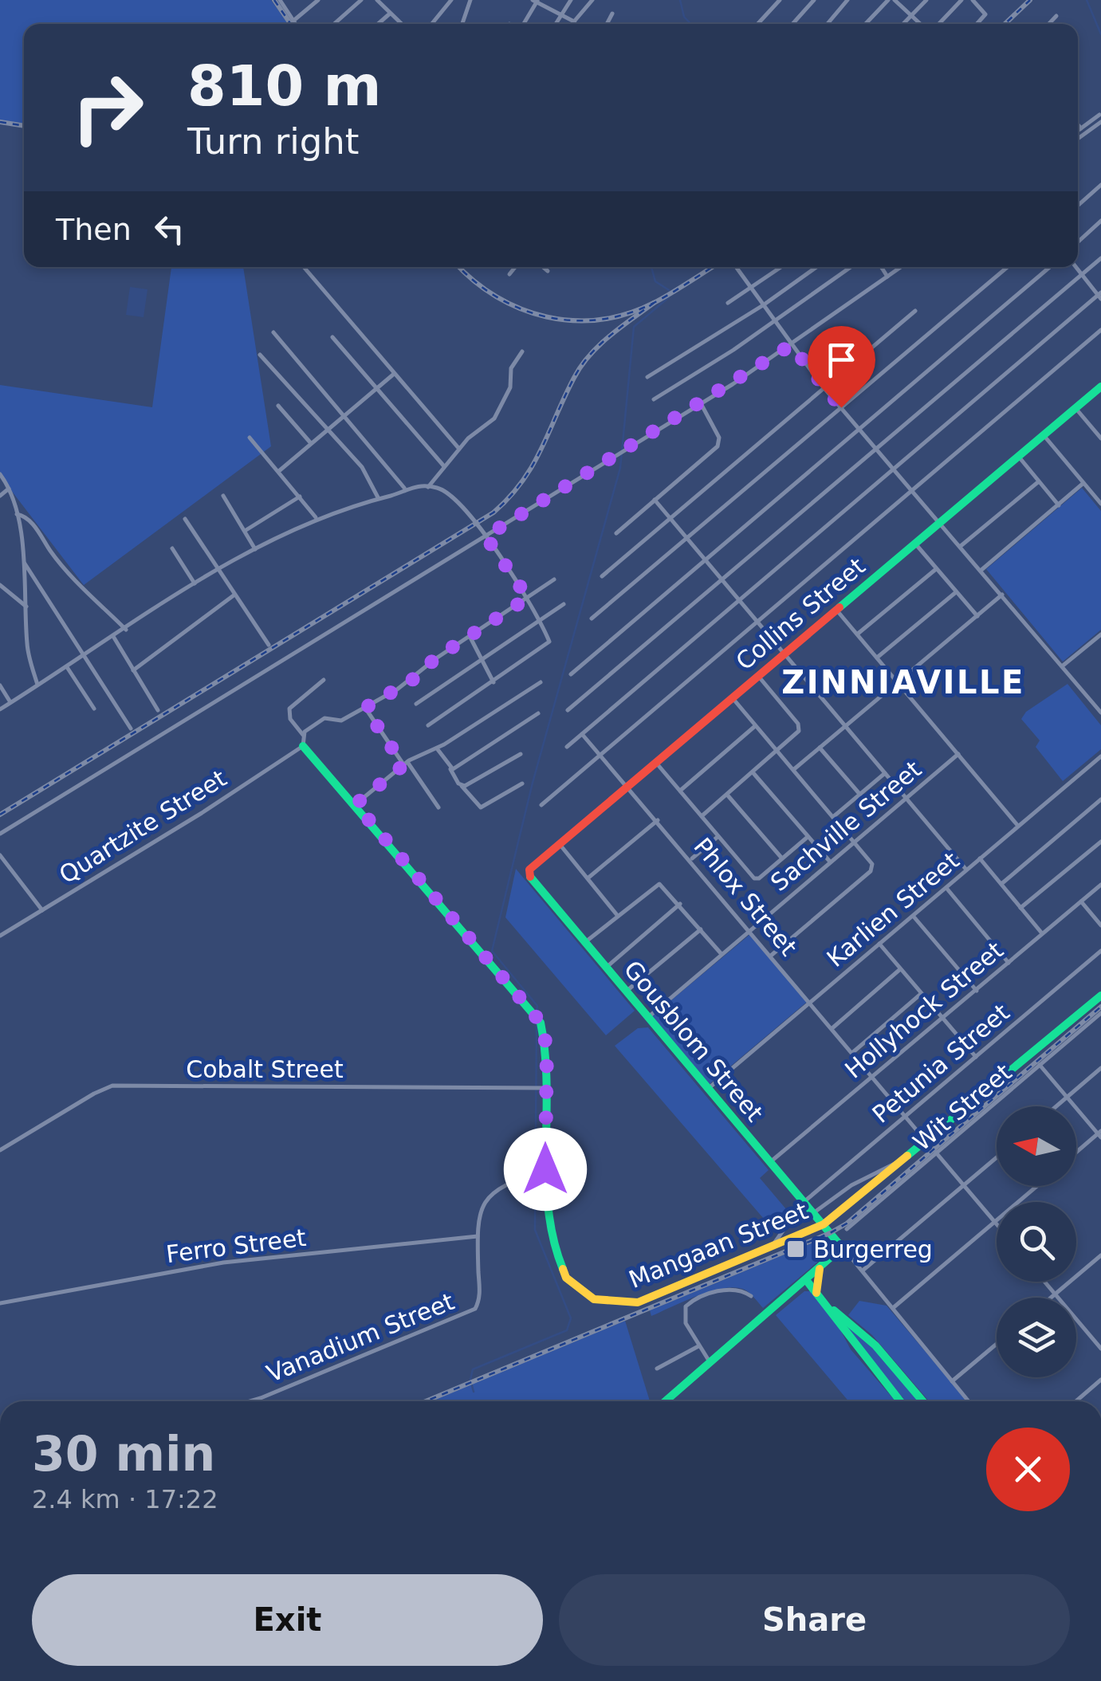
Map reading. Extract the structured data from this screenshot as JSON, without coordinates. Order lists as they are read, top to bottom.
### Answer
{
  "streets": {
    "street": [
      "Collins Street",
      "Sachville Street",
      "Quartzite Street",
      "Phlox Street",
      "Karlien Street",
      "Hollyhock Street",
      "Gousblom Street",
      "Petunia Street",
      "Cobalt Street",
      "Wit Street",
      "Mangaan Street",
      "Ferro Street",
      "Vanadium Street"
    ]
  },
  "crossings": [
    ["Collins Street", "Phlox Street"],
    ["Collins Street", "Gousblom Street"],
    ["Sachville Street", "Phlox Street"],
    ["Sachville Street", "Gousblom Street"],
    ["Quartzite Street", "Mangaan Street"],
    ["Phlox Street", "Karlien Street"],
    ["Phlox Street", "Hollyhock Street"],
    ["Phlox Street", "Petunia Street"],
    ["Phlox Street", "Mangaan Street"],
    ["Karlien Street", "Gousblom Street"],
    ["Hollyhock Street", "Gousblom Street"],
    ["Gousblom Street", "Petunia Street"],
    ["Gousblom Street", "Mangaan Street"],
    ["Petunia Street", "Mangaan Street"],
    ["Cobalt Street", "Mangaan Street"],
    ["Mangaan Street", "Vanadium Street"],
    ["Ferro Street", "Vanadium Street"]
  ],
  "districts": ["ZINNIAVILLE"],
  "places": {
    "transit": ["Burgerreg"]
  },
  "north": "left",
  "page": {
    "turn": ["810 m", "Turn right"],
    "then": "Then",
    "heading": ["30 min", "2.4 km · 17:22"],
    "buttons": ["Exit", "Share"]
  }
}
